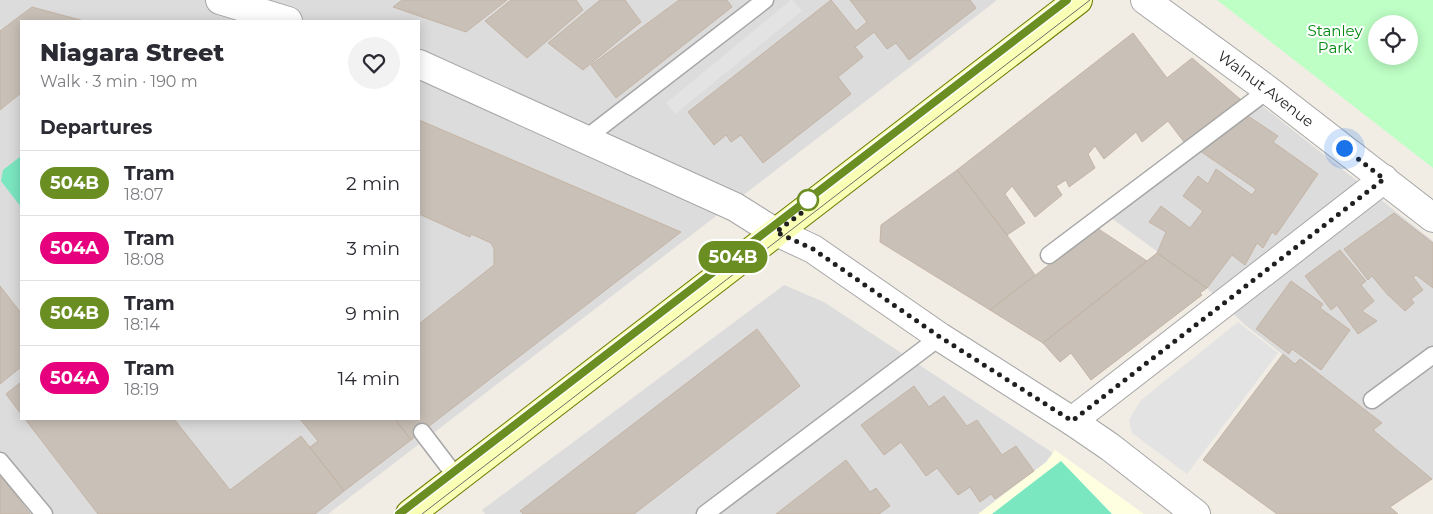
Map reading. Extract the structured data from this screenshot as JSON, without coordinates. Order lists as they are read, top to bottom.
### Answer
{
  "streets": {
    "street": ["Walnut Avenue"]
  },
  "parks": ["Stanley Park"],
  "lines": ["tram line 504B"],
  "page": {
    "on_map": "504B",
    "heading": [
      ["Niagara Street", "Walk · 3 min · 190 m"],
      "Departures"
    ],
    "list": [
      {
        "mark": "504B",
        "name": "Tram",
        "note": "18:07",
        "value": "2 min"
      },
      {
        "mark": "504A",
        "name": "Tram",
        "note": "18:08",
        "value": "3 min"
      },
      {
        "mark": "504B",
        "name": "Tram",
        "note": "18:14",
        "value": "9 min"
      },
      {
        "mark": "504A",
        "name": "Tram",
        "note": "18:19",
        "value": "14 min"
      }
    ]
  }
}
